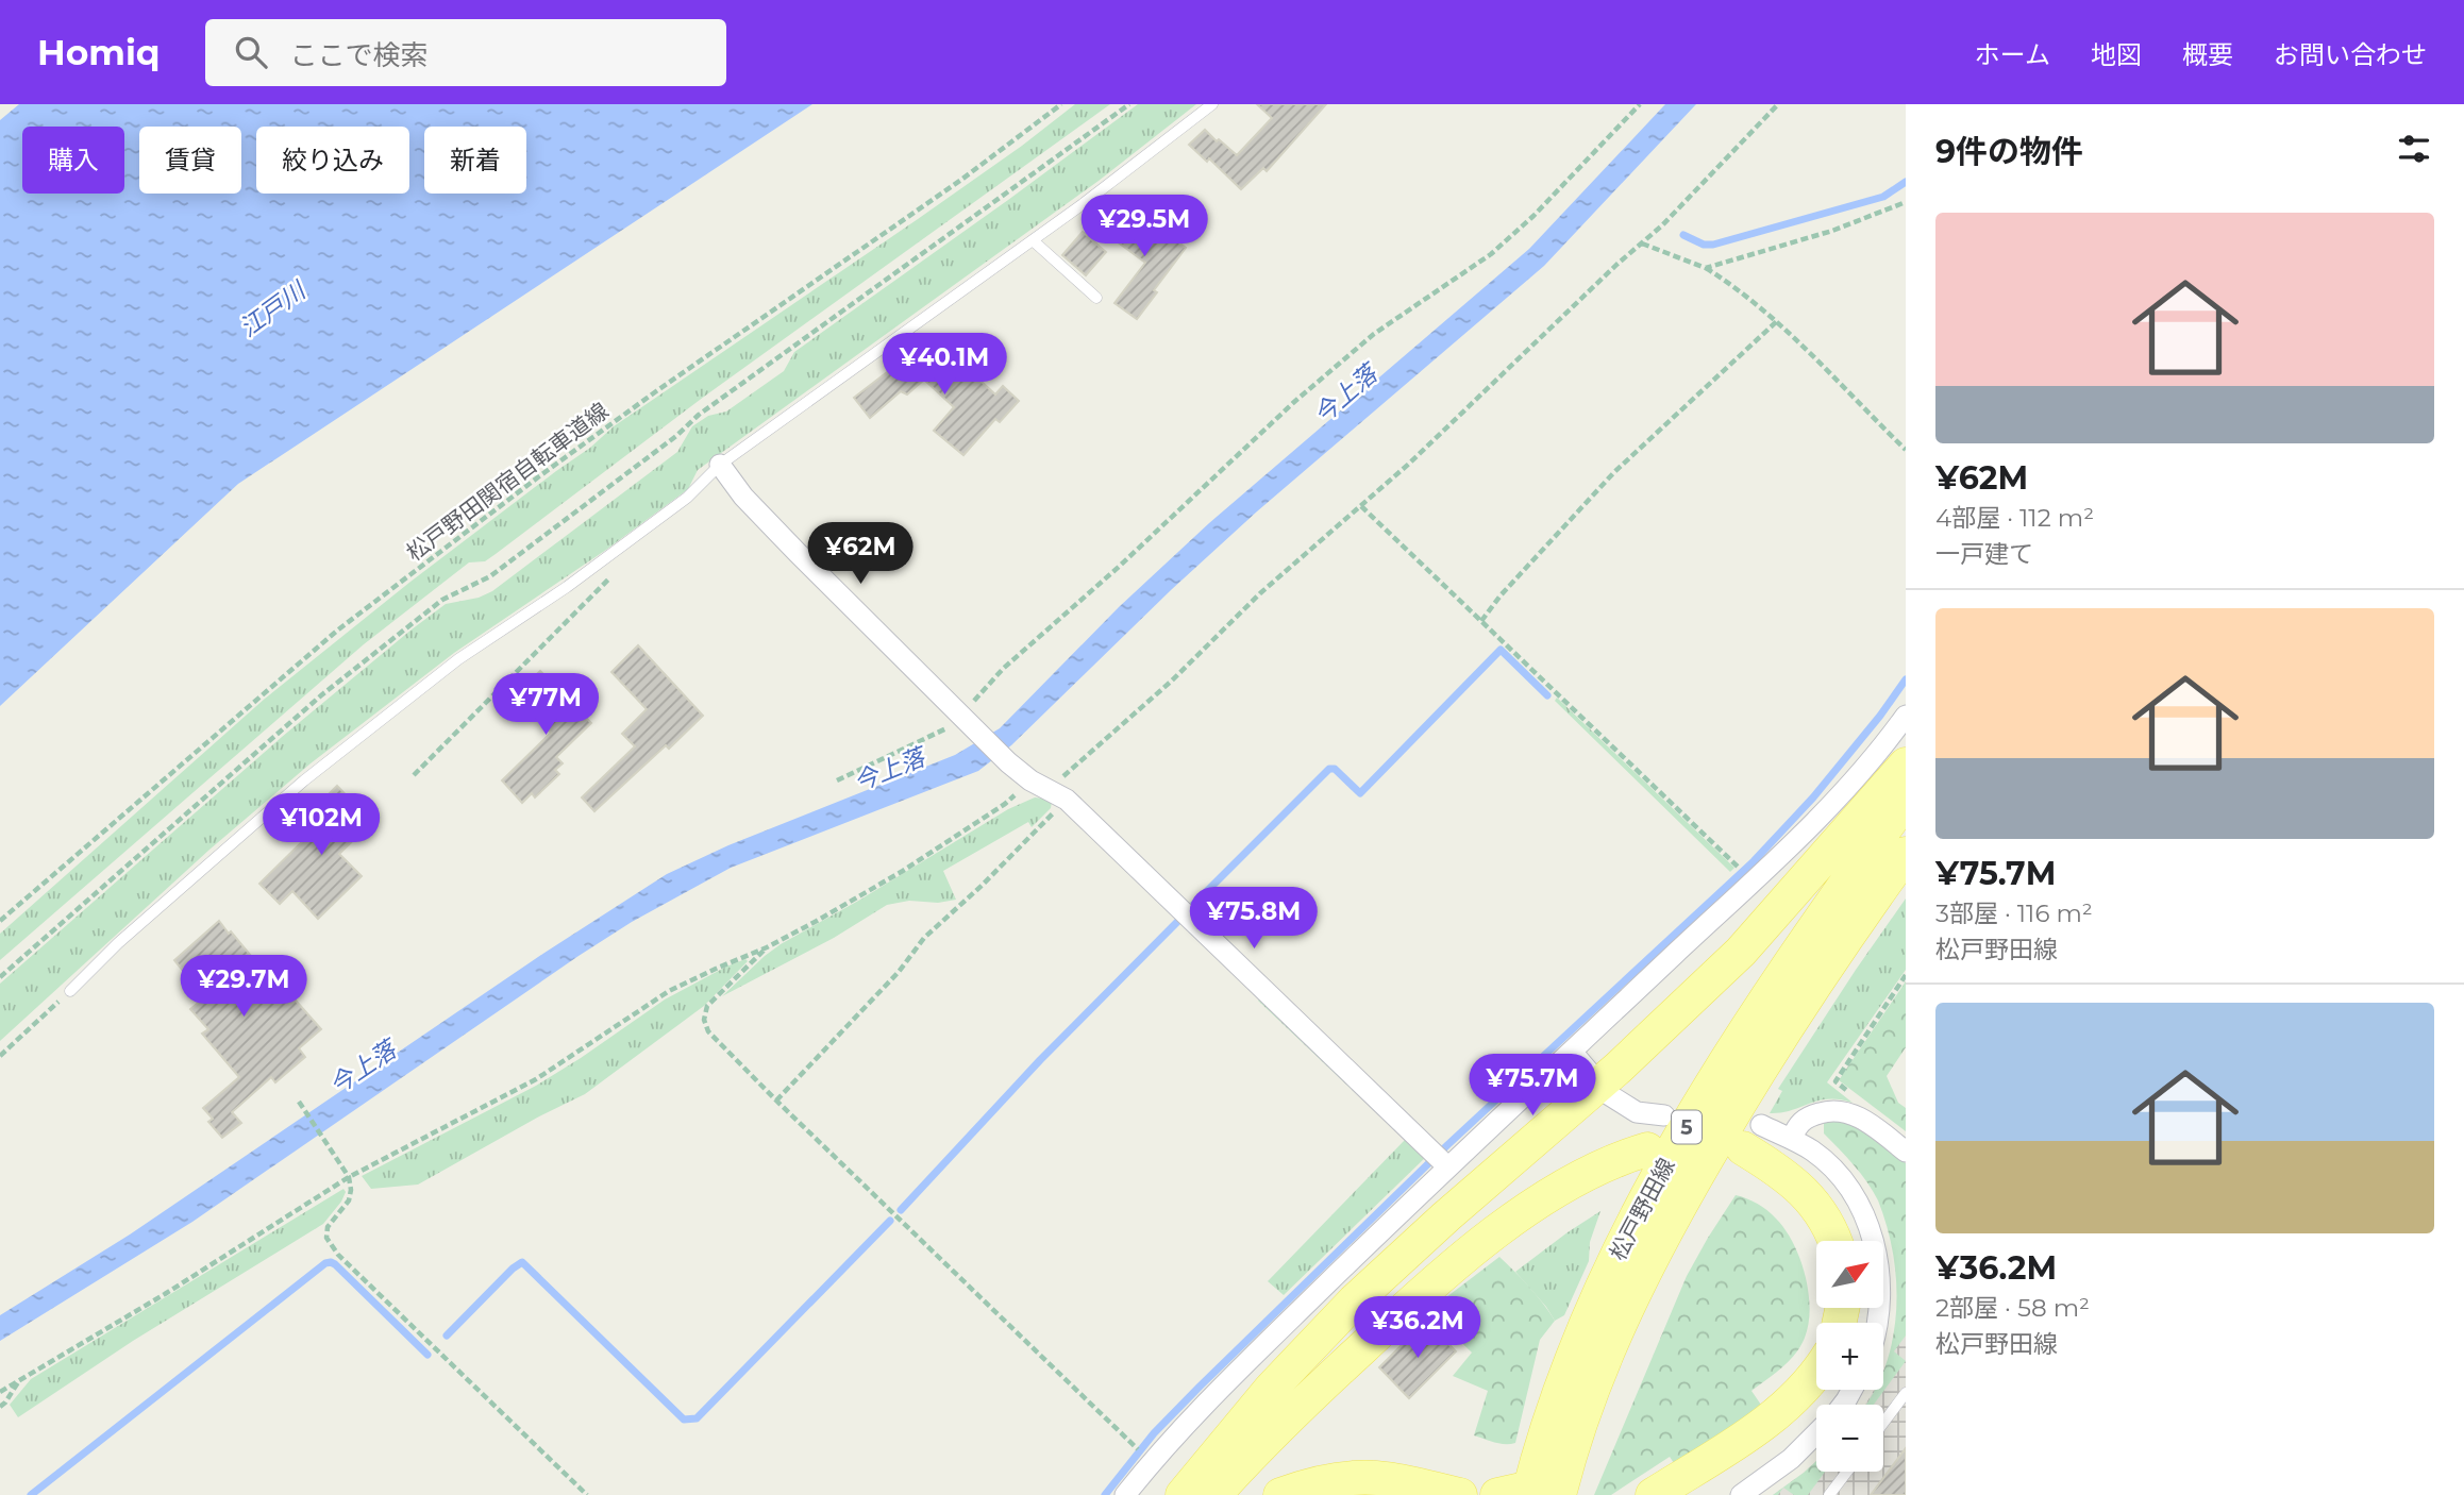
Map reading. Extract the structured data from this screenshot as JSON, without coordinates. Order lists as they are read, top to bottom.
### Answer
{
  "streets": {
    "main road": ["5", "松戸野田線"],
    "path": ["松戸野田関宿自転車道線"]
  },
  "water": ["江戸川", "今上落"],
  "north": "top right",
  "page": {
    "header": "Homiq",
    "search": "ここで検索",
    "nav": [
      "ホーム",
      "地図",
      "概要",
      "お問い合わせ"
    ],
    "heading": "9件の物件",
    "chip": [
      "購入",
      "賃貸",
      "絞り込み",
      "新着"
    ],
    "list": [
      {
        "name": "¥62M",
        "note": "4部屋 · 112 m² · 一戸建て"
      },
      {
        "name": "¥75.7M",
        "note": "3部屋 · 116 m² · 松戸野田線"
      },
      {
        "name": "¥36.2M",
        "note": "2部屋 · 58 m² · 松戸野田線"
      }
    ],
    "price": [
      "¥29.5M",
      "¥40.1M",
      "¥62M",
      "¥77M",
      "¥102M",
      "¥75.8M",
      "¥29.7M",
      "¥75.7M",
      "¥36.2M"
    ],
    "map_buttons": ["+", "−"]
  }
}
